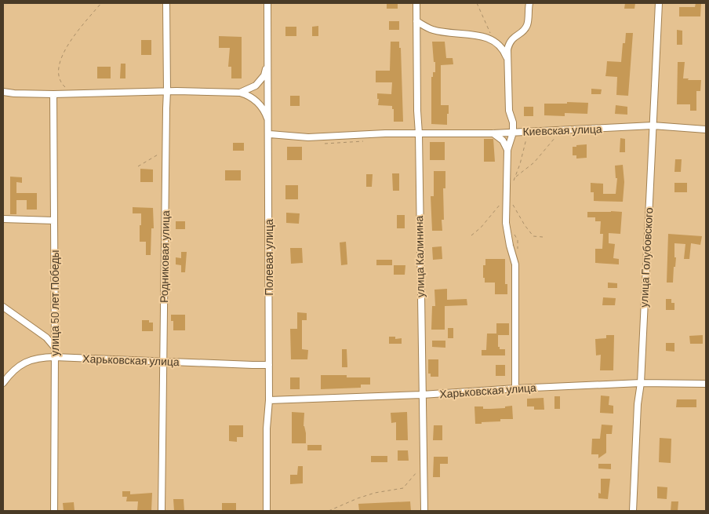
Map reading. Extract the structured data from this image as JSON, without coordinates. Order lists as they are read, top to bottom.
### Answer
{
  "streets": {
    "street": [
      "Киевская улица",
      "Родниковая улица",
      "улица Калинина",
      "Полевая улица",
      "улица Голубовского",
      "улица 50 лет Победы",
      "Харьковская улица"
    ]
  },
  "crossings": [
    ["Киевская улица", "улица Калинина"],
    ["Киевская улица", "Полевая улица"],
    ["Киевская улица", "улица Голубовского"],
    ["Родниковая улица", "Харьковская улица"],
    ["улица Калинина", "Харьковская улица"],
    ["Полевая улица", "Харьковская улица"],
    ["улица Голубовского", "Харьковская улица"],
    ["улица 50 лет Победы", "Харьковская улица"]
  ]
}
